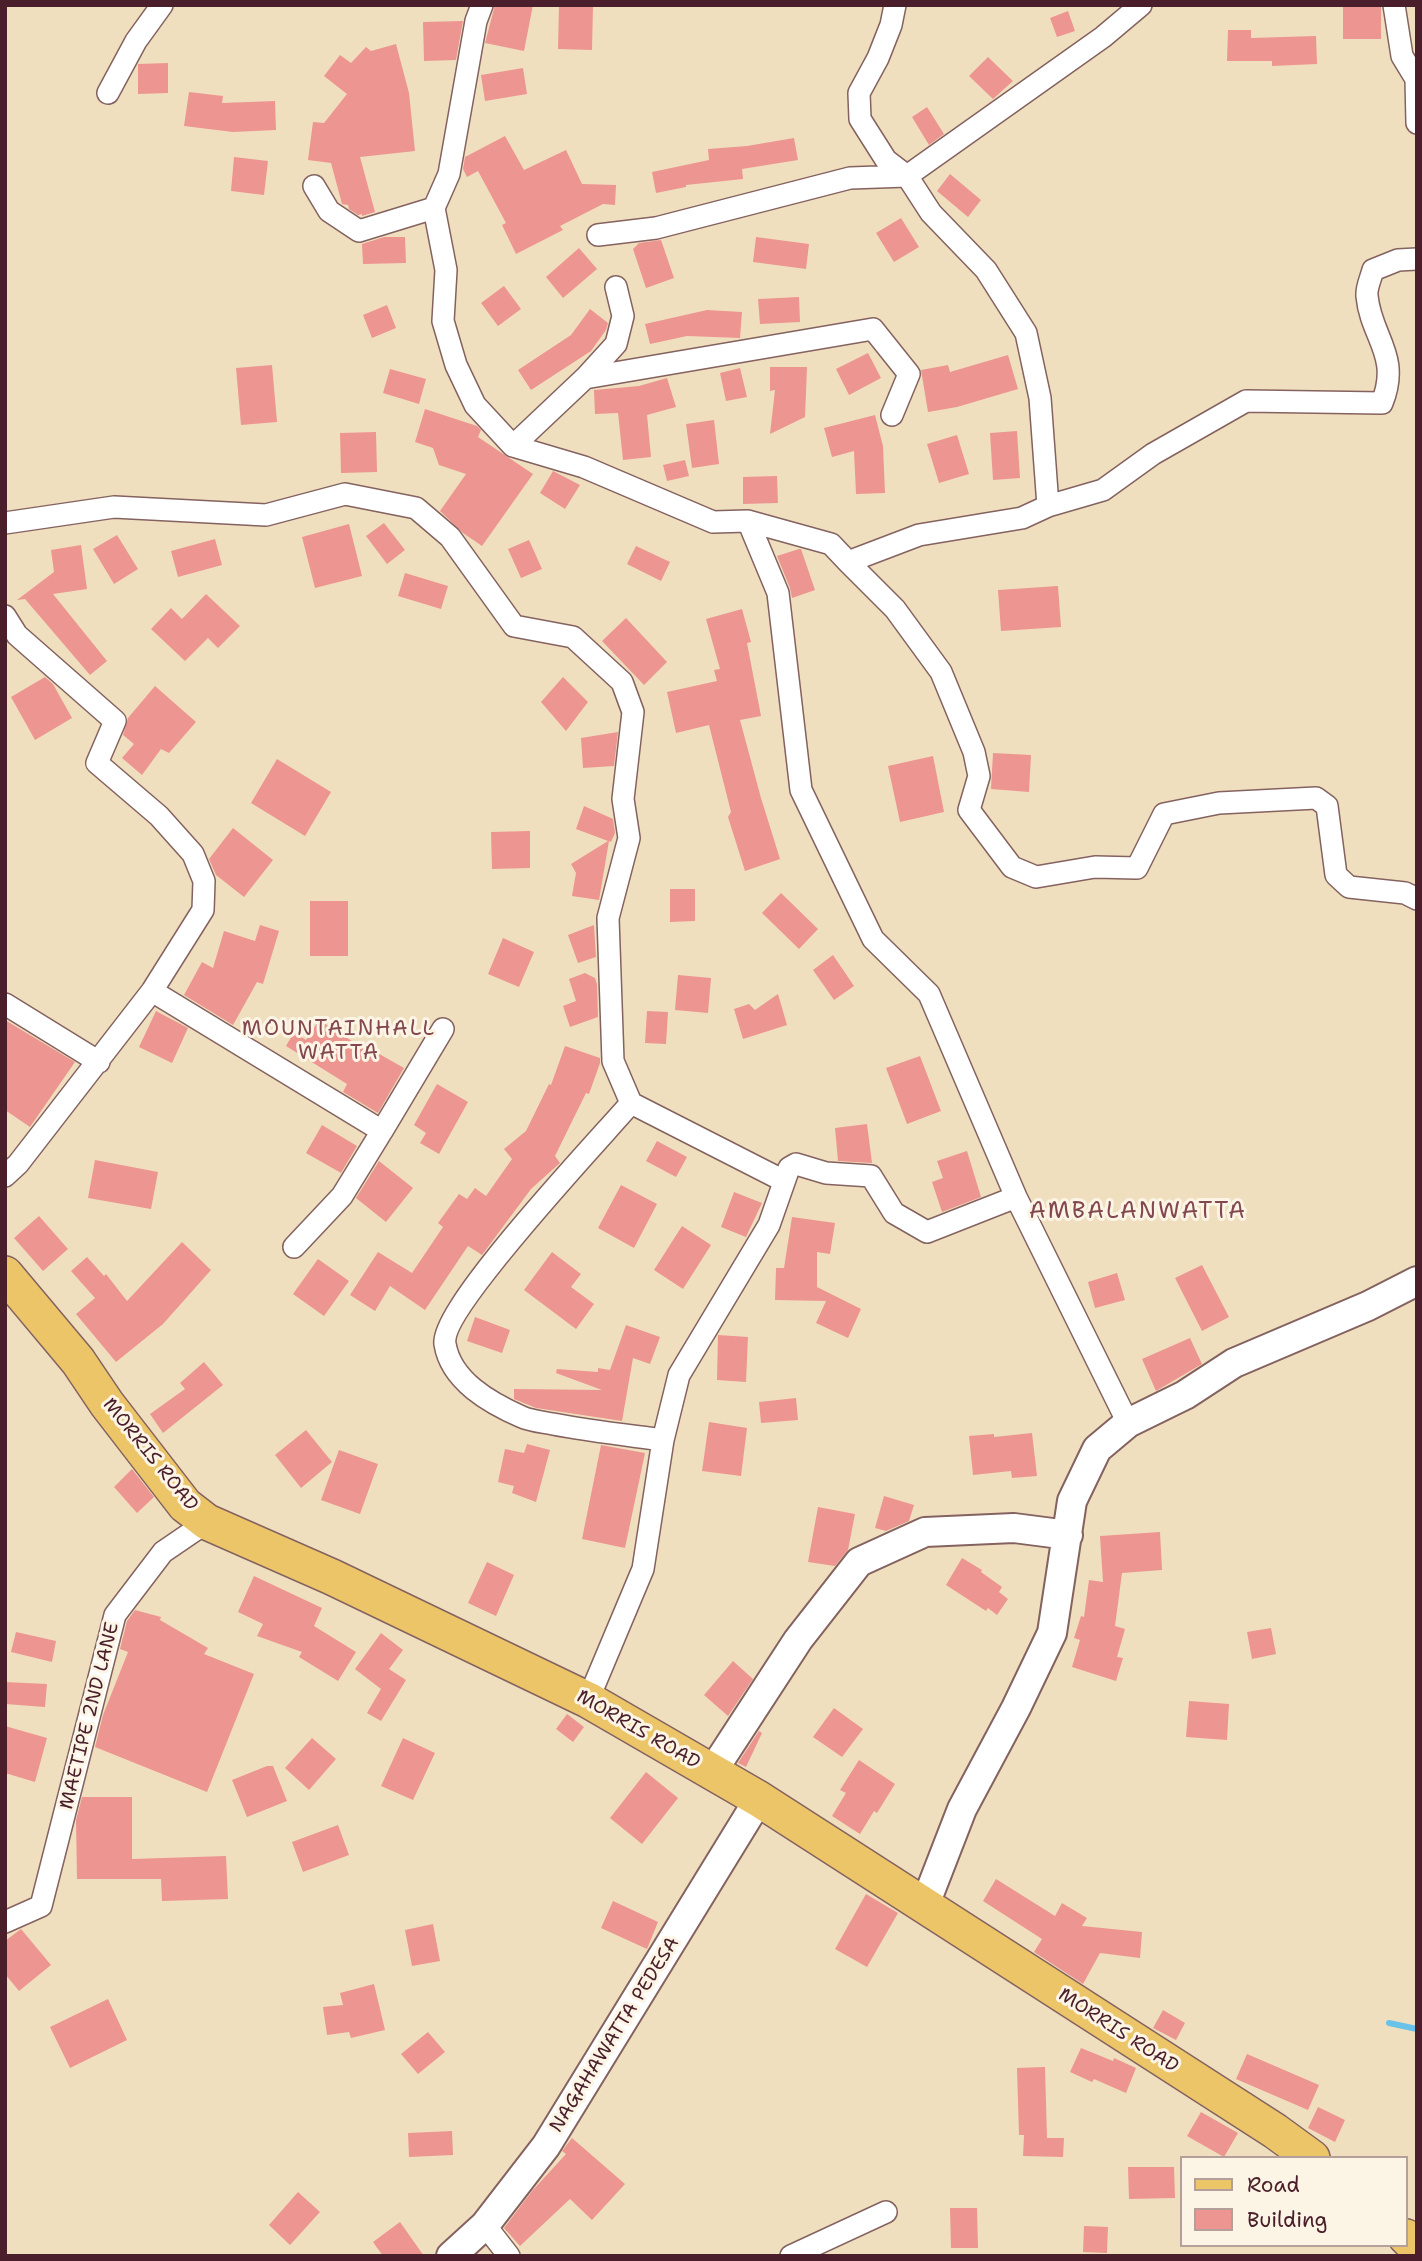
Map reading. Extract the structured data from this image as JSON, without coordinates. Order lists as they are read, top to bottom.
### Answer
{
  "streets": {
    "main road": ["MORRIS ROAD"],
    "street": ["MAETIPE 2ND LANE", "NAGAHAWATTA PEDESA"]
  },
  "crossings": [
    ["MORRIS ROAD", "MAETIPE 2ND LANE"],
    ["MORRIS ROAD", "NAGAHAWATTA PEDESA"]
  ],
  "districts": ["MOUNTAINHALL WATTA", "AMBALANWATTA"],
  "legend": ["Road", "Building"]
}
